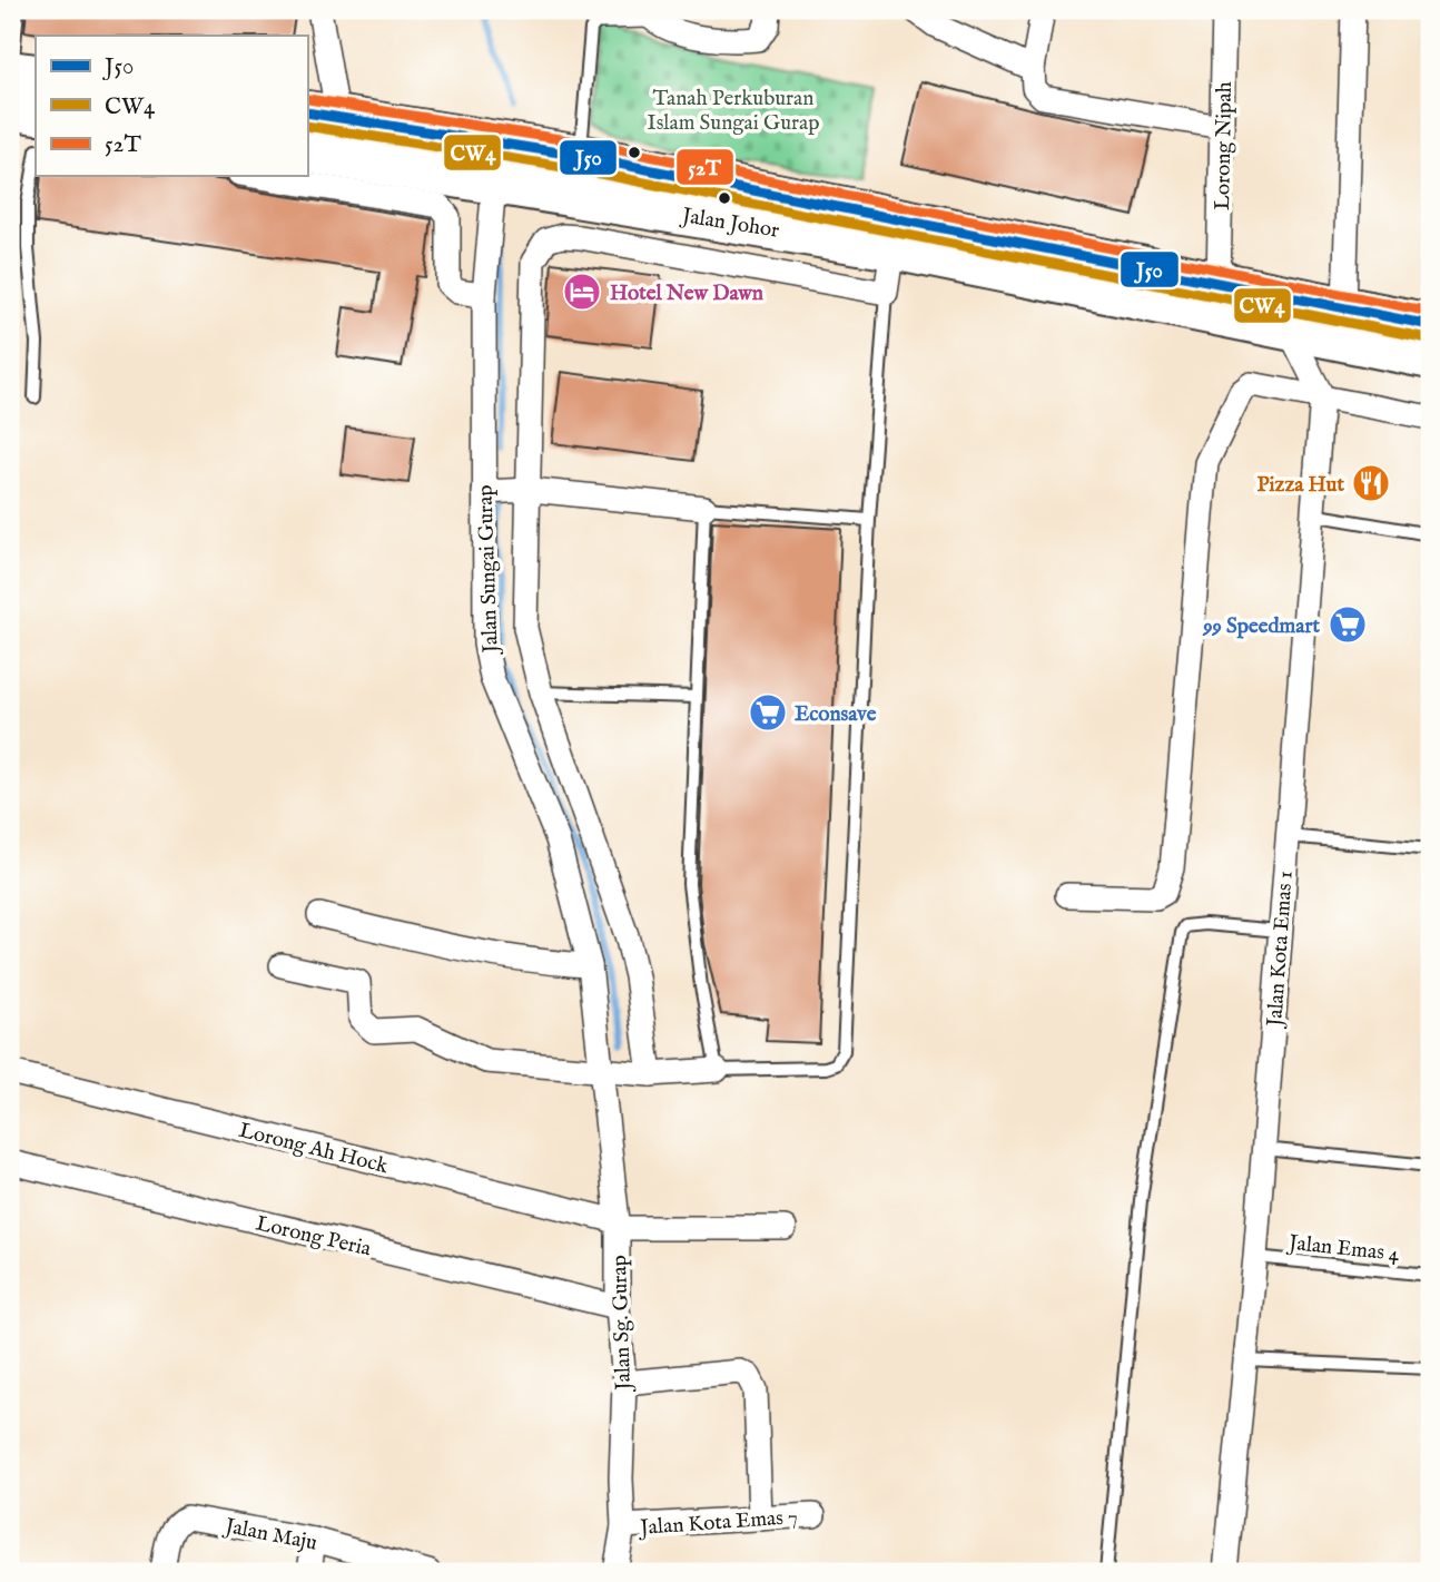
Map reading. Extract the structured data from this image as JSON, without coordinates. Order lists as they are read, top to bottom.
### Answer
{
  "streets": {
    "highway": ["Jalan Johor"],
    "street": [
      "Lorong Nipah",
      "Jalan Sungai Gurap",
      "Jalan Kota Emas 1",
      "Lorong Ah Hock",
      "Lorong Peria",
      "Jalan Sg. Gurap",
      "Jalan Kota Emas 7",
      "Jalan Maju"
    ],
    "lane": ["Jalan Emas 4"]
  },
  "crossings": [
    ["Lorong Nipah", "Jalan Johor"],
    ["Jalan Johor", "Jalan Sungai Gurap"],
    ["Jalan Sungai Gurap", "Jalan Sg. Gurap"],
    ["Jalan Kota Emas 1", "Jalan Emas 4"],
    ["Lorong Ah Hock", "Jalan Sg. Gurap"],
    ["Lorong Peria", "Jalan Sg. Gurap"],
    ["Jalan Sg. Gurap", "Jalan Kota Emas 7"]
  ],
  "parks": ["Tanah Perkuburan Islam Sungai Gurap"],
  "places": {
    "hotel": ["Hotel New Dawn"],
    "restaurant": ["Pizza Hut"],
    "supermarket": ["99 Speedmart", "Econsave"]
  },
  "lines": ["transit line 52T", "transit line J50", "transit line CW4"],
  "legend": ["J50", "CW4", "52T"]
}
